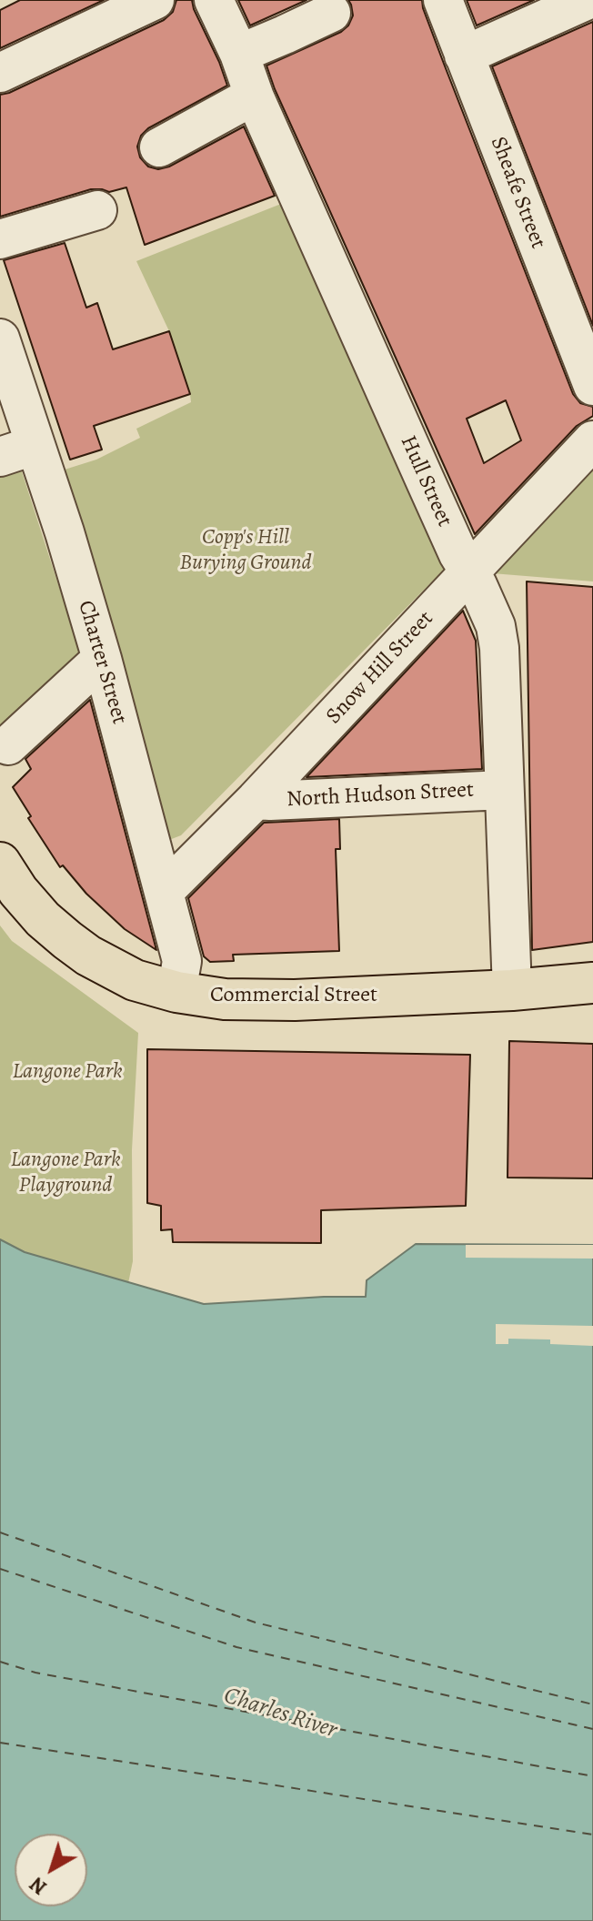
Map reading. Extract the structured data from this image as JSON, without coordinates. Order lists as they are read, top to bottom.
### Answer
{
  "streets": {
    "main road": ["Commercial Street"],
    "street": [
      "Sheafe Street",
      "Hull Street",
      "Charter Street",
      "Snow Hill Street",
      "North Hudson Street"
    ]
  },
  "crossings": [
    ["Hull Street", "Snow Hill Street"],
    ["Hull Street", "North Hudson Street"],
    ["Hull Street", "Commercial Street"],
    ["Charter Street", "Snow Hill Street"],
    ["Charter Street", "Commercial Street"],
    ["Snow Hill Street", "North Hudson Street"]
  ],
  "water": ["Charles River"],
  "parks": ["Copp's Hill Burying Ground", "Langone Park", "Langone Park Playground"],
  "north": "bottom left"
}
